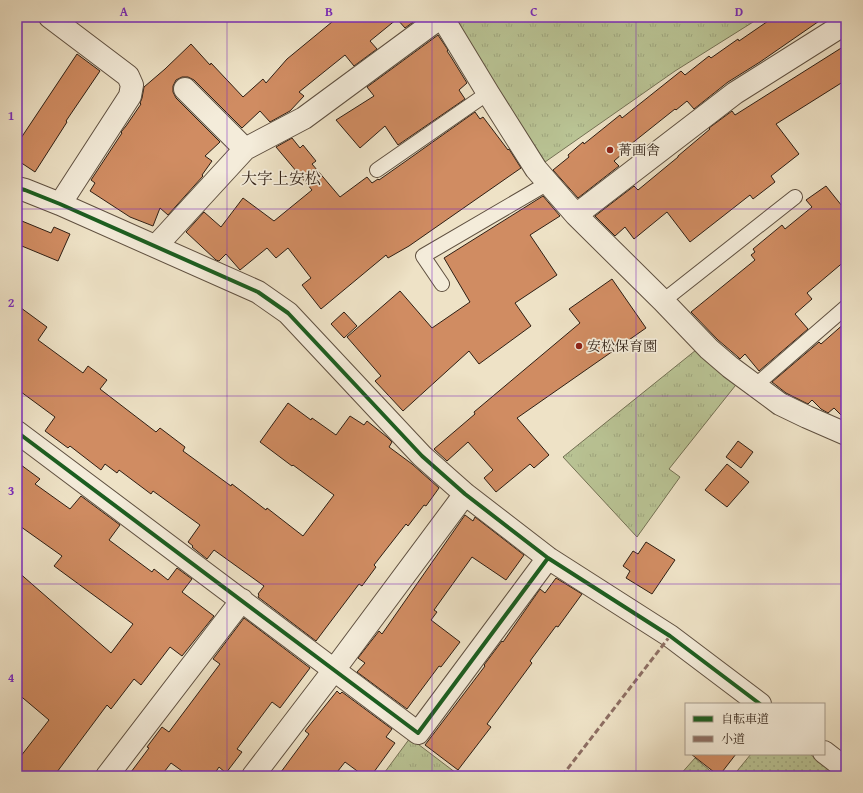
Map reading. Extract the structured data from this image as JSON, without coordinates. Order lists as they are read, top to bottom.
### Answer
{
  "districts": ["大字上安松"],
  "places": ["菁画舎", "安松保育園"],
  "legend": ["自転車道", "小道"],
  "grid": {
    "columns": [
      "A",
      "B",
      "C",
      "D"
    ],
    "rows": [
      "1",
      "2",
      "3",
      "4"
    ]
  }
}
